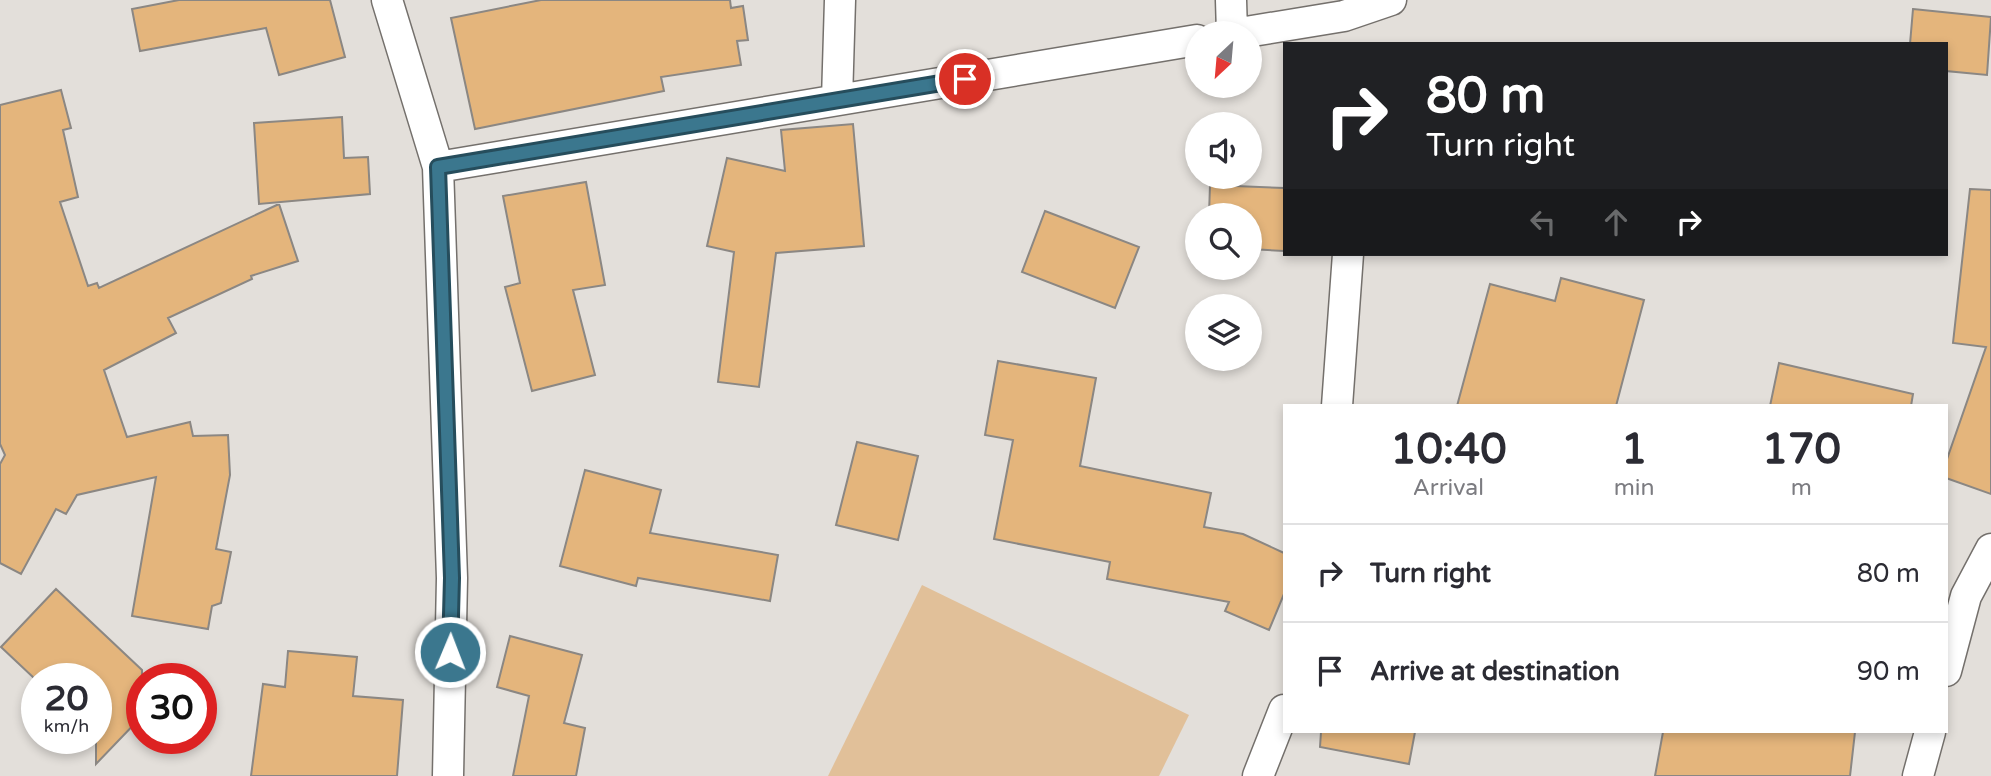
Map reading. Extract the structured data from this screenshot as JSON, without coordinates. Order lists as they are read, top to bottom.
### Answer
{
  "north": "bottom left",
  "page": {
    "turn": ["80 m", "Turn right"],
    "eta": [
      "10:40",
      "Arrival",
      "1",
      "min",
      "170",
      "m"
    ],
    "list": [
      {
        "name": "Turn right",
        "value": "80 m"
      },
      {
        "name": "Arrive at destination",
        "value": "90 m"
      }
    ],
    "speed": "20 km/h",
    "limit": "30"
  }
}
